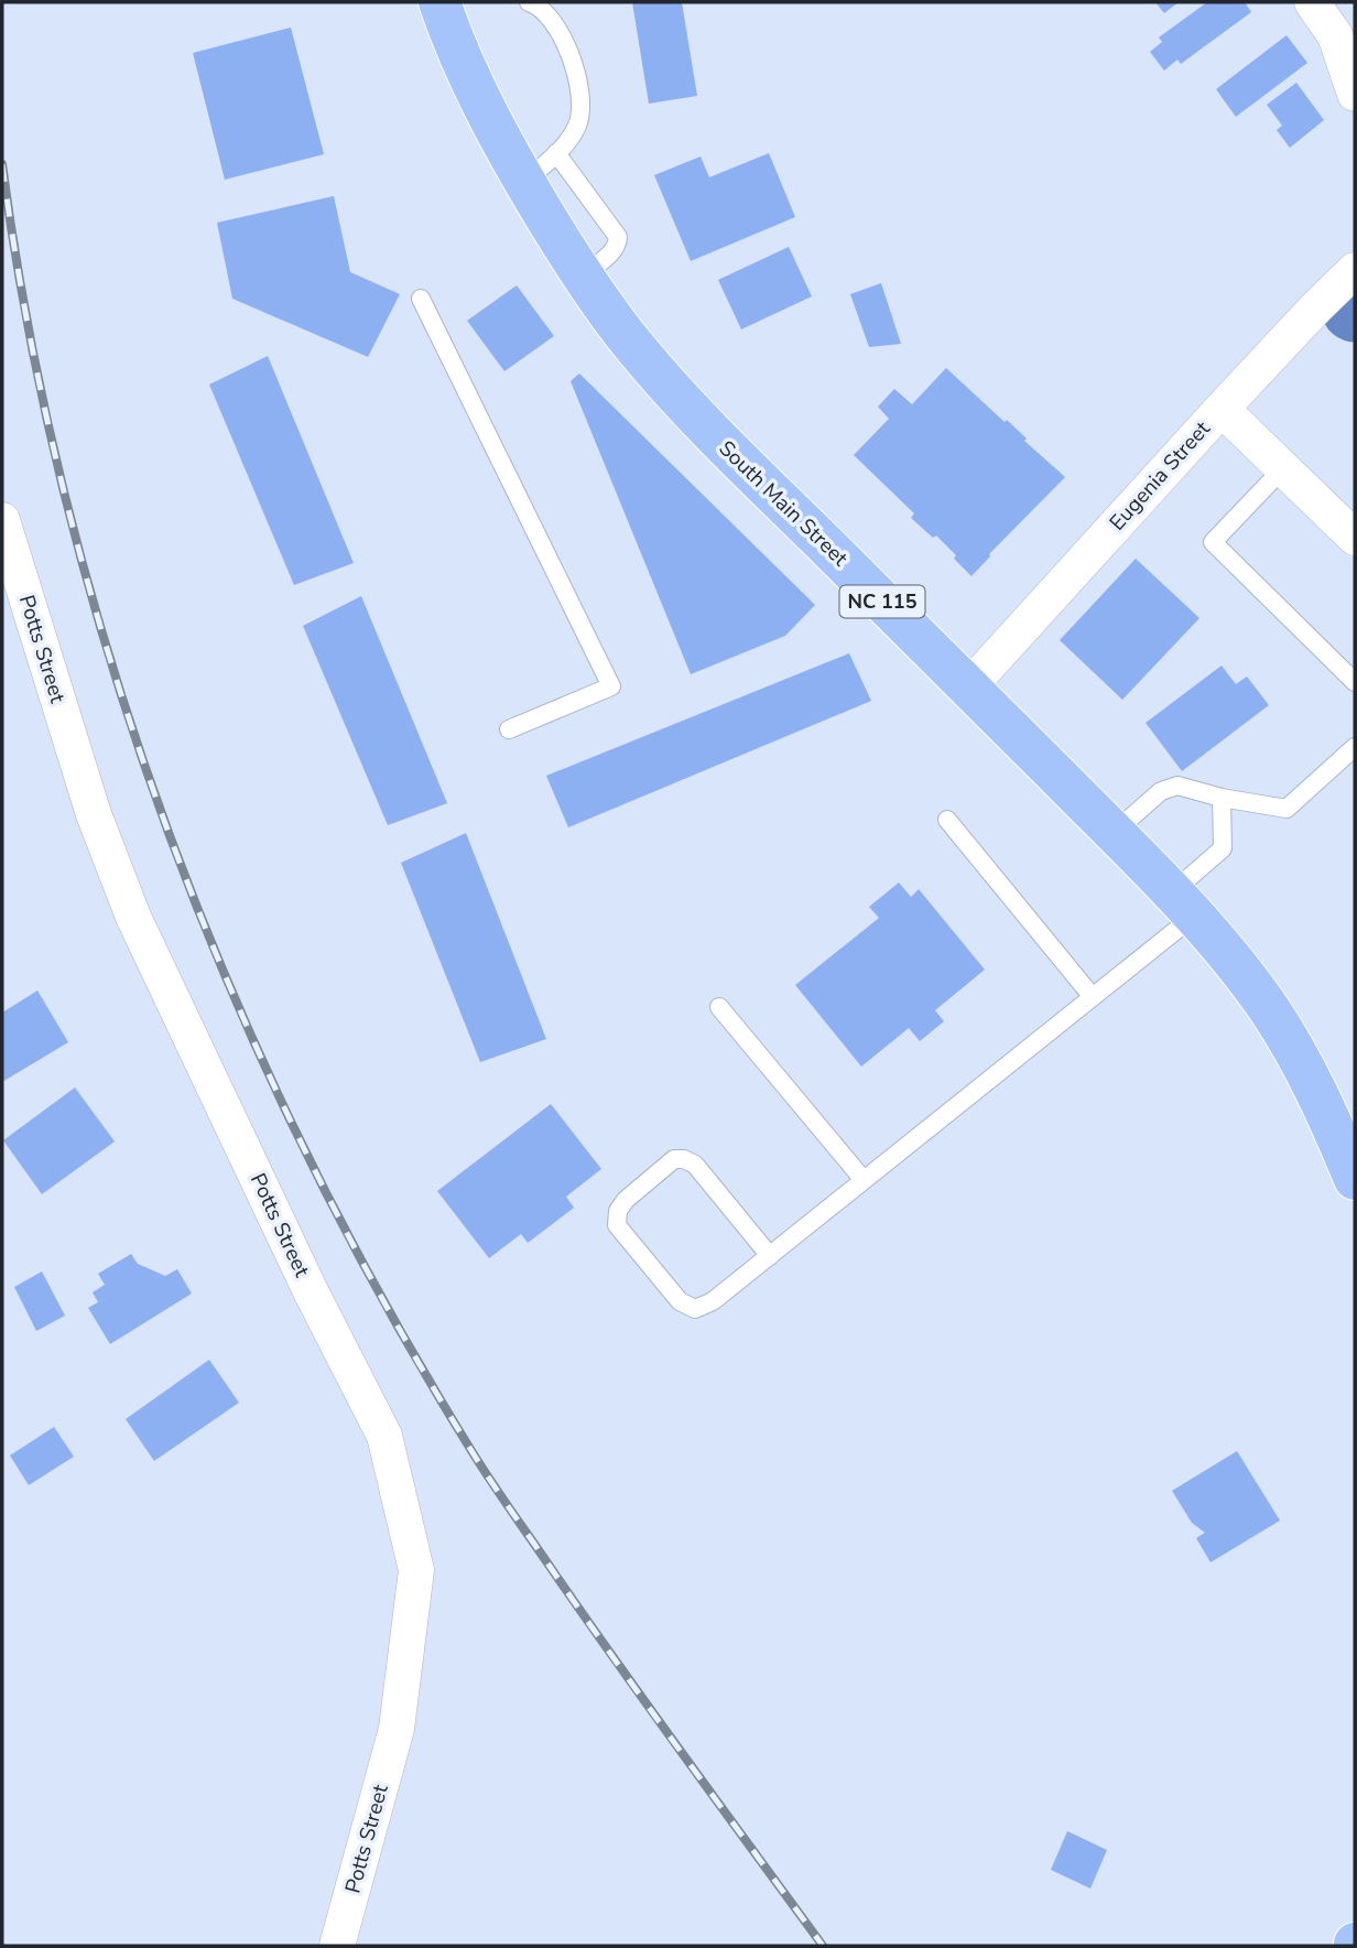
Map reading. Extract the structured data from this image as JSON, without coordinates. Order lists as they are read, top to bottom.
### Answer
{
  "streets": {
    "main road": ["South Main Street", "NC 115"],
    "street": ["Eugenia Street", "Potts Street"]
  },
  "crossings": [
    ["Eugenia Street", "South Main Street"]
  ]
}
